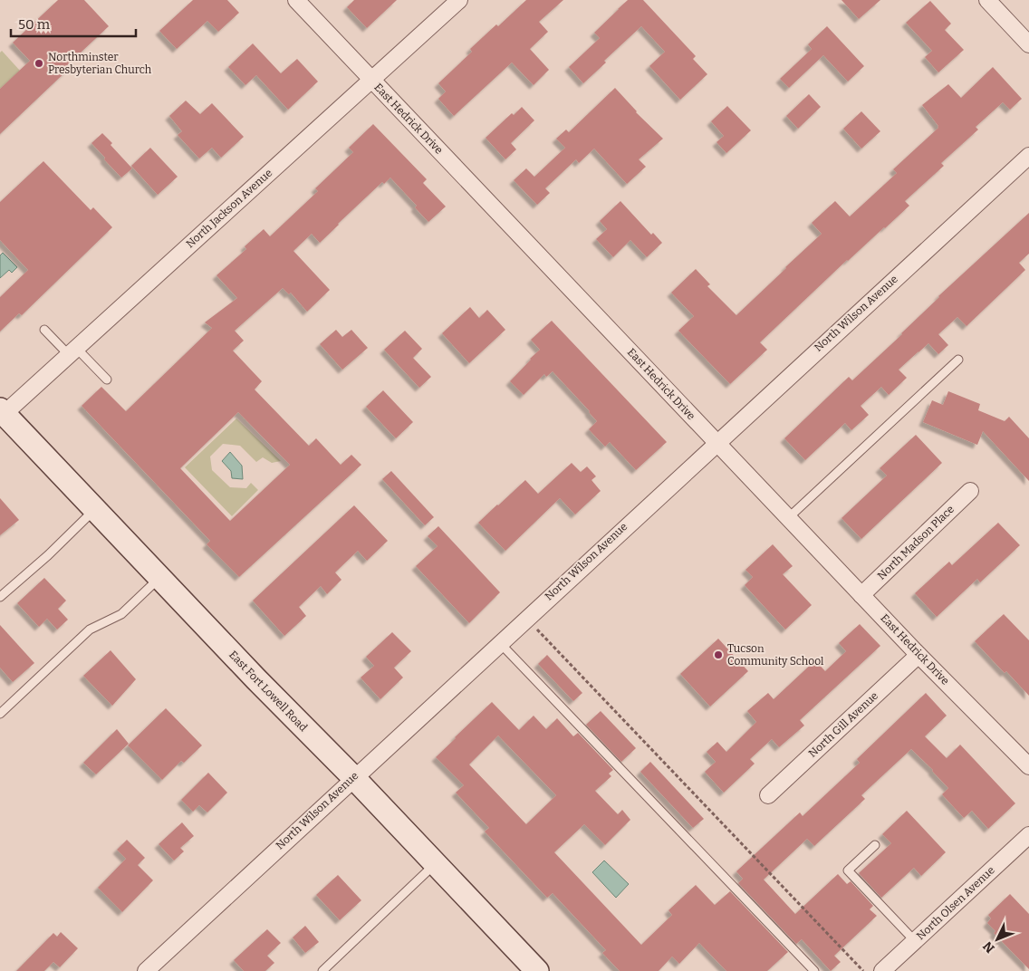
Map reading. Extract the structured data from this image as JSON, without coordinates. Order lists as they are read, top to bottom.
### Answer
{
  "streets": {
    "main road": ["East Fort Lowell Road"],
    "street": [
      "East Hedrick Drive",
      "North Jackson Avenue",
      "North Wilson Avenue",
      "North Madson Place",
      "North Gill Avenue",
      "North Olsen Avenue"
    ]
  },
  "crossings": [
    ["East Hedrick Drive", "North Jackson Avenue"],
    ["East Hedrick Drive", "North Wilson Avenue"],
    ["East Hedrick Drive", "North Madson Place"],
    ["East Hedrick Drive", "North Gill Avenue"],
    ["North Jackson Avenue", "East Fort Lowell Road"],
    ["North Wilson Avenue", "East Fort Lowell Road"]
  ],
  "places": ["Northminster Presbyterian Church", "Tucson Community School"],
  "scale_bar": "50 m",
  "north": "bottom left"
}
